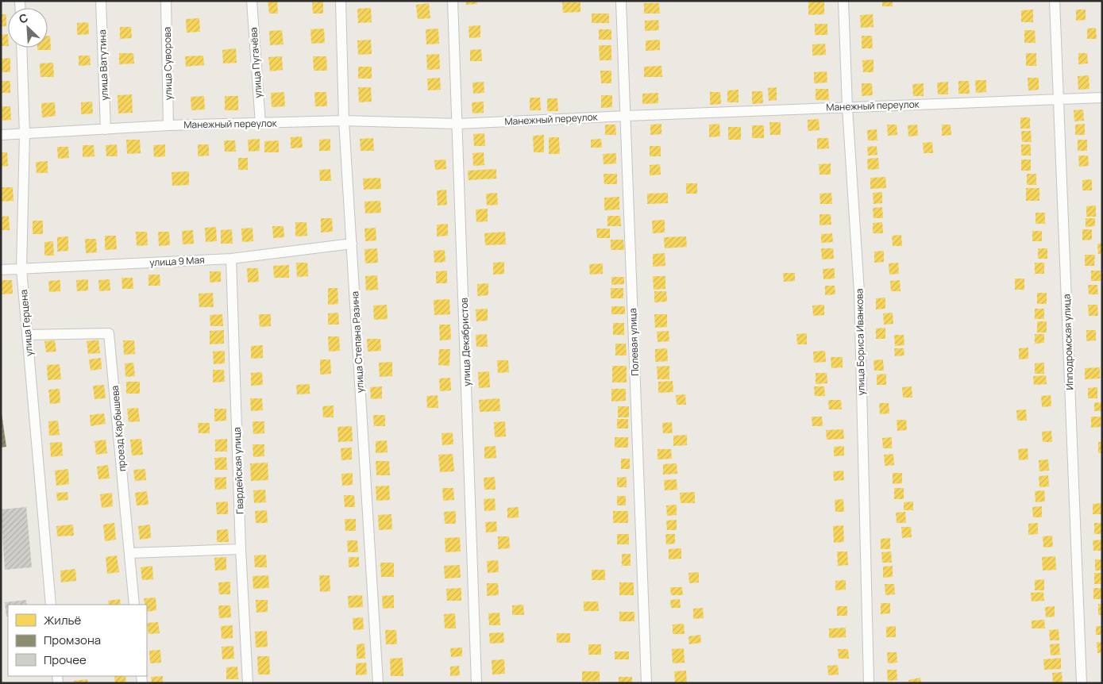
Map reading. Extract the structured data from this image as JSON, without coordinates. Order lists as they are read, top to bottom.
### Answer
{
  "streets": {
    "street": [
      "улица Пугачёва",
      "улица Суворова",
      "улица Ватутина",
      "Манежный переулок",
      "улица 9 Мая",
      "улица Герцена",
      "улица Степана Разина",
      "улица Декабристов",
      "Полевая улица",
      "улица Бориса Иванкова",
      "Ипподромская улица",
      "проезд Карбышева",
      "Гвардейская улица"
    ]
  },
  "crossings": [
    ["улица Пугачёва", "Манежный переулок"],
    ["улица Суворова", "Манежный переулок"],
    ["улица Ватутина", "Манежный переулок"],
    ["Манежный переулок", "улица Герцена"],
    ["Манежный переулок", "улица Степана Разина"],
    ["Манежный переулок", "улица Декабристов"],
    ["Манежный переулок", "Полевая улица"],
    ["Манежный переулок", "улица Бориса Иванкова"],
    ["Манежный переулок", "Ипподромская улица"],
    ["улица 9 Мая", "улица Герцена"],
    ["улица 9 Мая", "улица Степана Разина"],
    ["улица 9 Мая", "Гвардейская улица"],
    ["улица Герцена", "проезд Карбышева"]
  ],
  "legend": ["Жильё", "Промзона", "Прочее"],
  "north": "top left"
}
